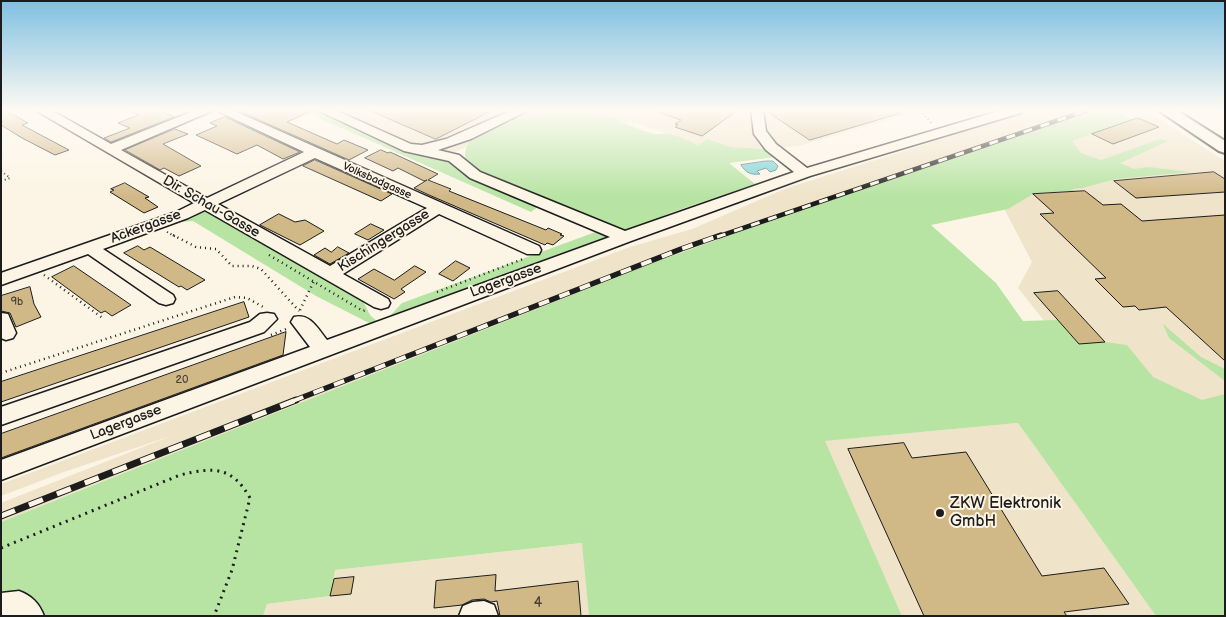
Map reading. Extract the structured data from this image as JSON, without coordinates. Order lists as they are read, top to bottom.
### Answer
{
  "streets": {
    "street": [
      "Volksbadgasse",
      "Dir. Schau-Gasse",
      "Ackergasse",
      "Kischingergasse",
      "Lagergasse"
    ]
  },
  "crossings": [
    ["Volksbadgasse", "Ackergasse"],
    ["Volksbadgasse", "Kischingergasse"],
    ["Dir. Schau-Gasse", "Ackergasse"],
    ["Dir. Schau-Gasse", "Kischingergasse"]
  ],
  "places": ["ZKW Elektronik GmbH"],
  "house_numbers": ["9b", "20", "4"]
}
